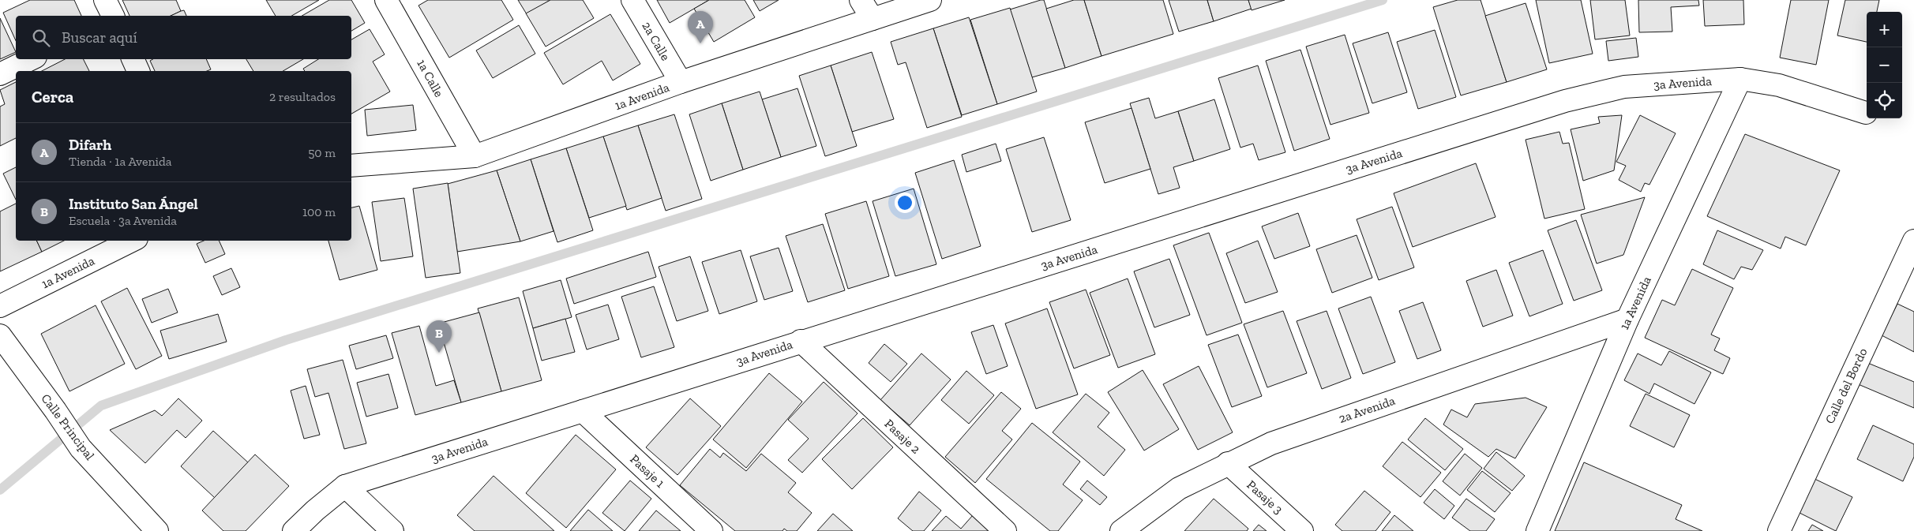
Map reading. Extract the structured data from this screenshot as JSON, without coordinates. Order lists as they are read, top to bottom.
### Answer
{
  "streets": {
    "street": [
      "2a Calle",
      "1a Calle",
      "3a Avenida",
      "1a Avenida",
      "Calle del Bordo",
      "2a Avenida",
      "Calle Principal",
      "Pasaje 2",
      "Pasaje 1",
      "Pasaje 3"
    ]
  },
  "crossings": [
    ["2a Calle", "1a Avenida"],
    ["1a Calle", "1a Avenida"],
    ["3a Avenida", "1a Avenida"],
    ["3a Avenida", "Pasaje 2"],
    ["3a Avenida", "Pasaje 1"],
    ["1a Avenida", "2a Avenida"],
    ["2a Avenida", "Pasaje 3"]
  ],
  "page": {
    "pins": ["A", "B"],
    "map_buttons": ["+", "−"],
    "search": "Buscar aquí",
    "heading": ["Cerca", "2 resultados"],
    "list": [
      {
        "mark": "A",
        "name": "Difarh",
        "note": "Tienda · 1a Avenida",
        "value": "50 m"
      },
      {
        "mark": "B",
        "name": "Instituto San Ángel",
        "note": "Escuela · 3a Avenida",
        "value": "100 m"
      }
    ]
  }
}
